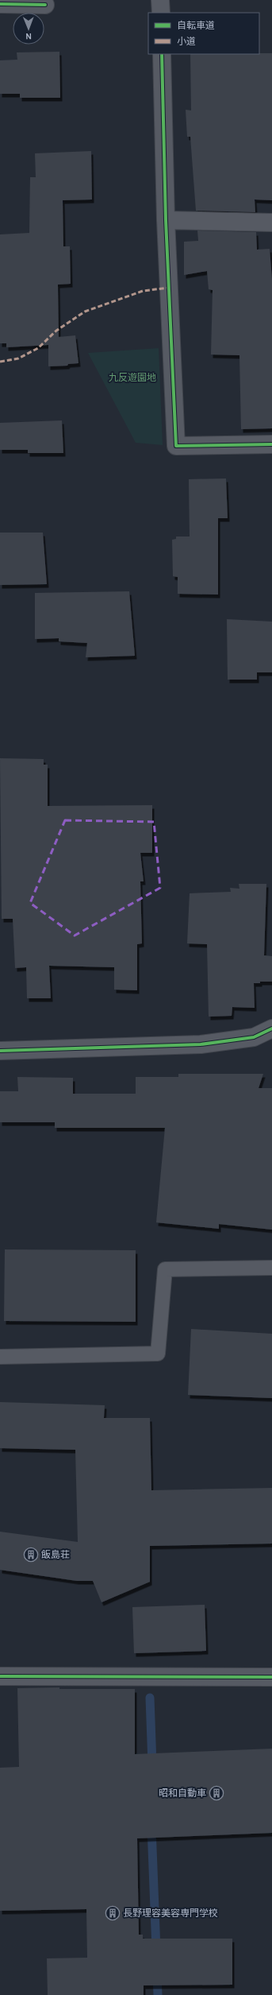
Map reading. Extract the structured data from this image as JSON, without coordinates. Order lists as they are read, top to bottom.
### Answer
{
  "parks": ["九反遊園地"],
  "places": {
    "building": ["飯島荘", "昭和自動車", "長野理容美容専門学校"]
  },
  "legend": ["自転車道", "小道"],
  "north": "bottom"
}
